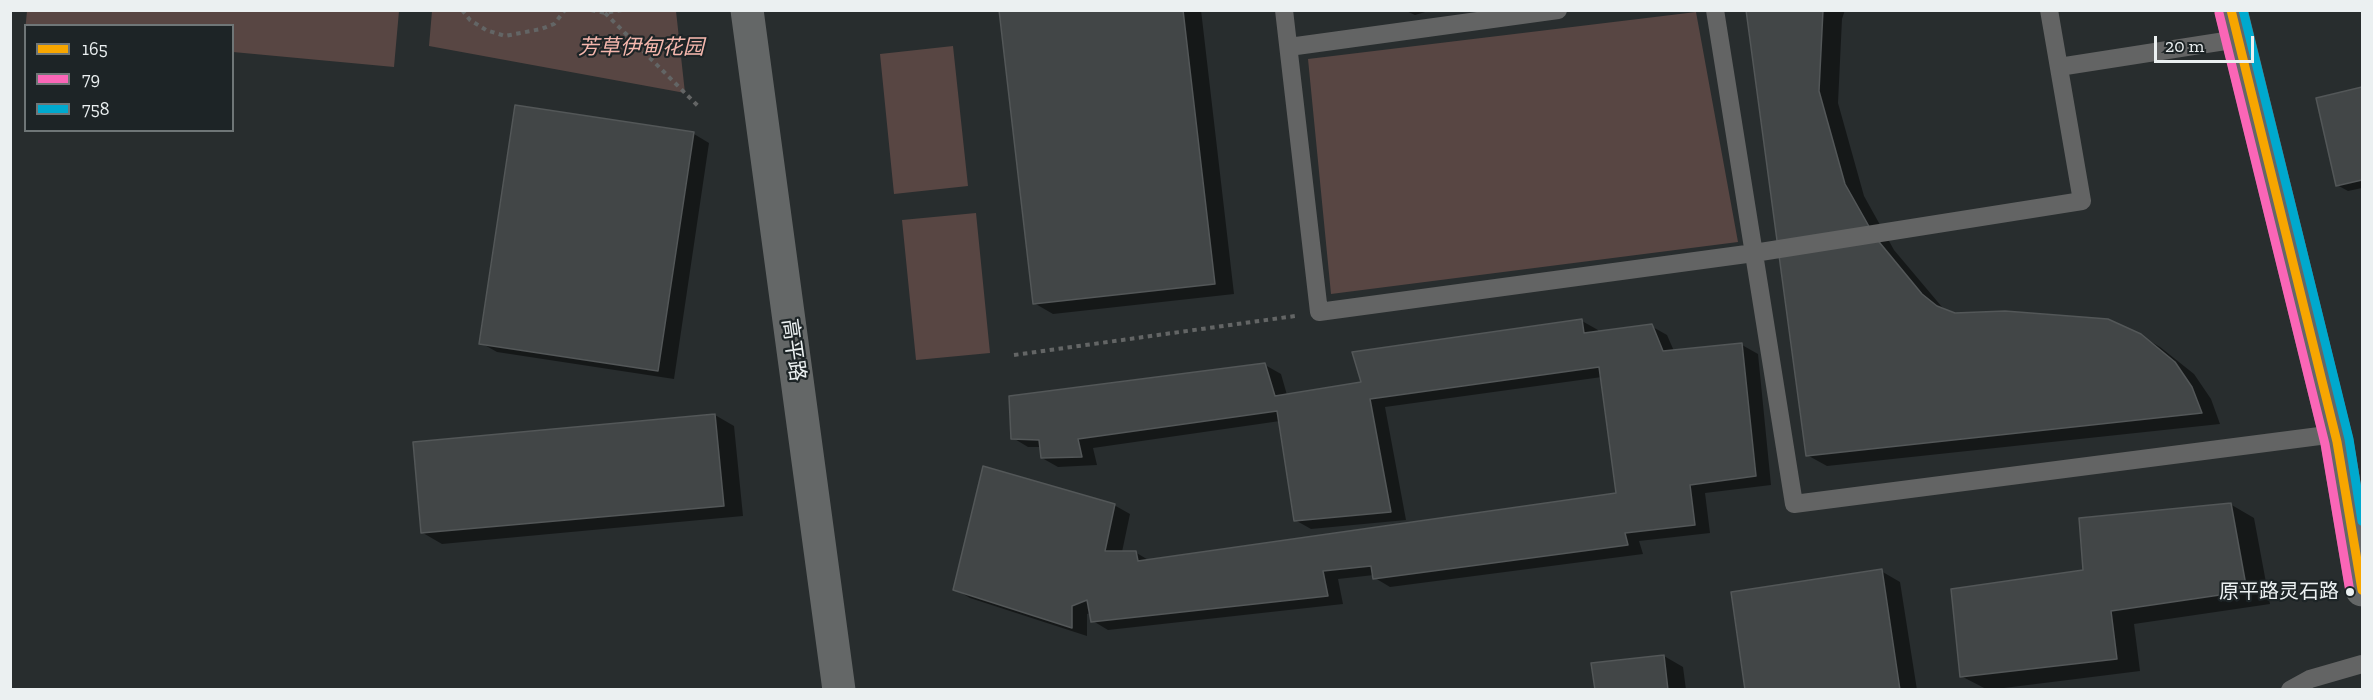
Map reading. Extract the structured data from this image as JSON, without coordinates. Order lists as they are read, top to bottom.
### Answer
{
  "streets": {
    "street": ["高平路"]
  },
  "parks": ["芳草伊甸花园"],
  "places": ["原平路灵石路"],
  "lines": ["transit line 165", "transit line 758", "transit line 79"],
  "legend": ["165", "79", "758"],
  "scale_bar": "20 m"
}
